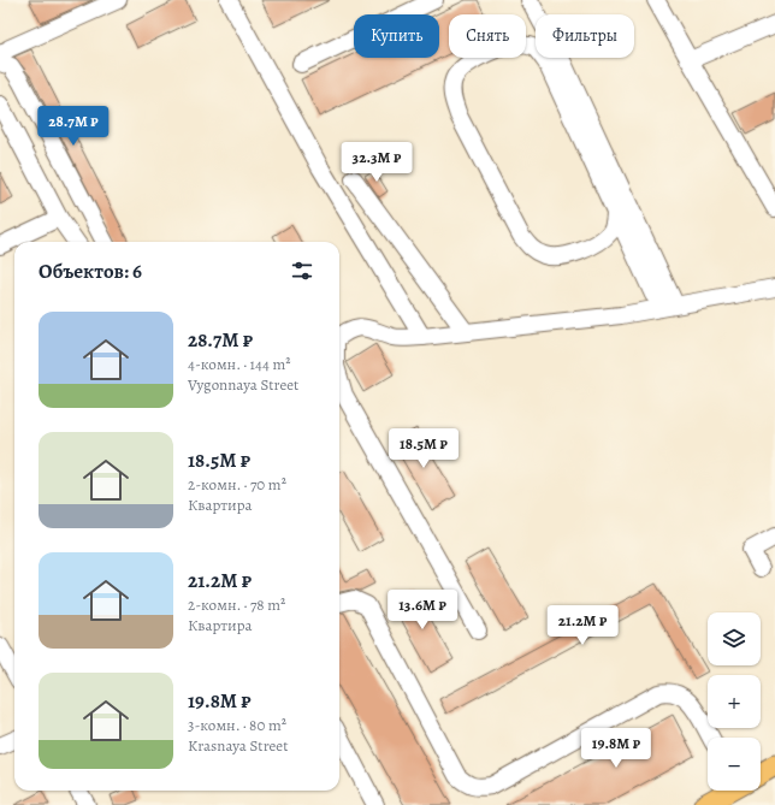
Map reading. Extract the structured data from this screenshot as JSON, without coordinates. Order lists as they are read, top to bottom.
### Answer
{
  "page": {
    "chip": ["Купить", "Снять", "Фильтры"],
    "price": [
      "28.7M ₽",
      "32.3M ₽",
      "18.5M ₽",
      "13.6M ₽",
      "21.2M ₽",
      "19.8M ₽"
    ],
    "heading": "Объектов: 6",
    "list": [
      {
        "name": "28.7M ₽",
        "note": "4-комн. · 144 m² · Vygonnaya Street"
      },
      {
        "name": "18.5M ₽",
        "note": "2-комн. · 70 m² · Квартира"
      },
      {
        "name": "21.2M ₽",
        "note": "2-комн. · 78 m² · Квартира"
      },
      {
        "name": "19.8M ₽",
        "note": "3-комн. · 80 m² · Krasnaya Street"
      }
    ],
    "map_buttons": ["+", "−"]
  }
}
